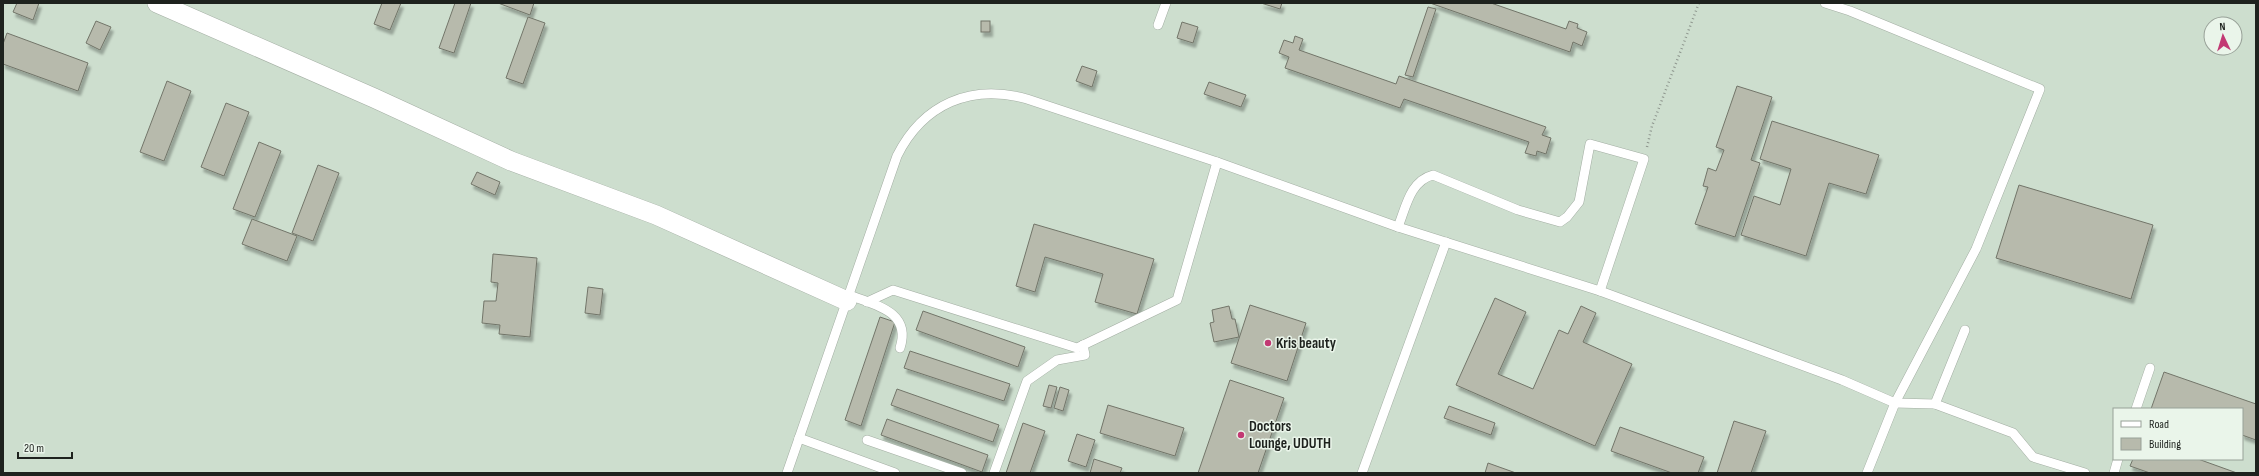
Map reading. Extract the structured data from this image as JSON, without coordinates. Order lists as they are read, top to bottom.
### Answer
{
  "places": ["Kris beauty", "Doctors Lounge, UDUTH"],
  "legend": ["Road", "Building"],
  "scale_bar": "20 m",
  "north": "top"
}
